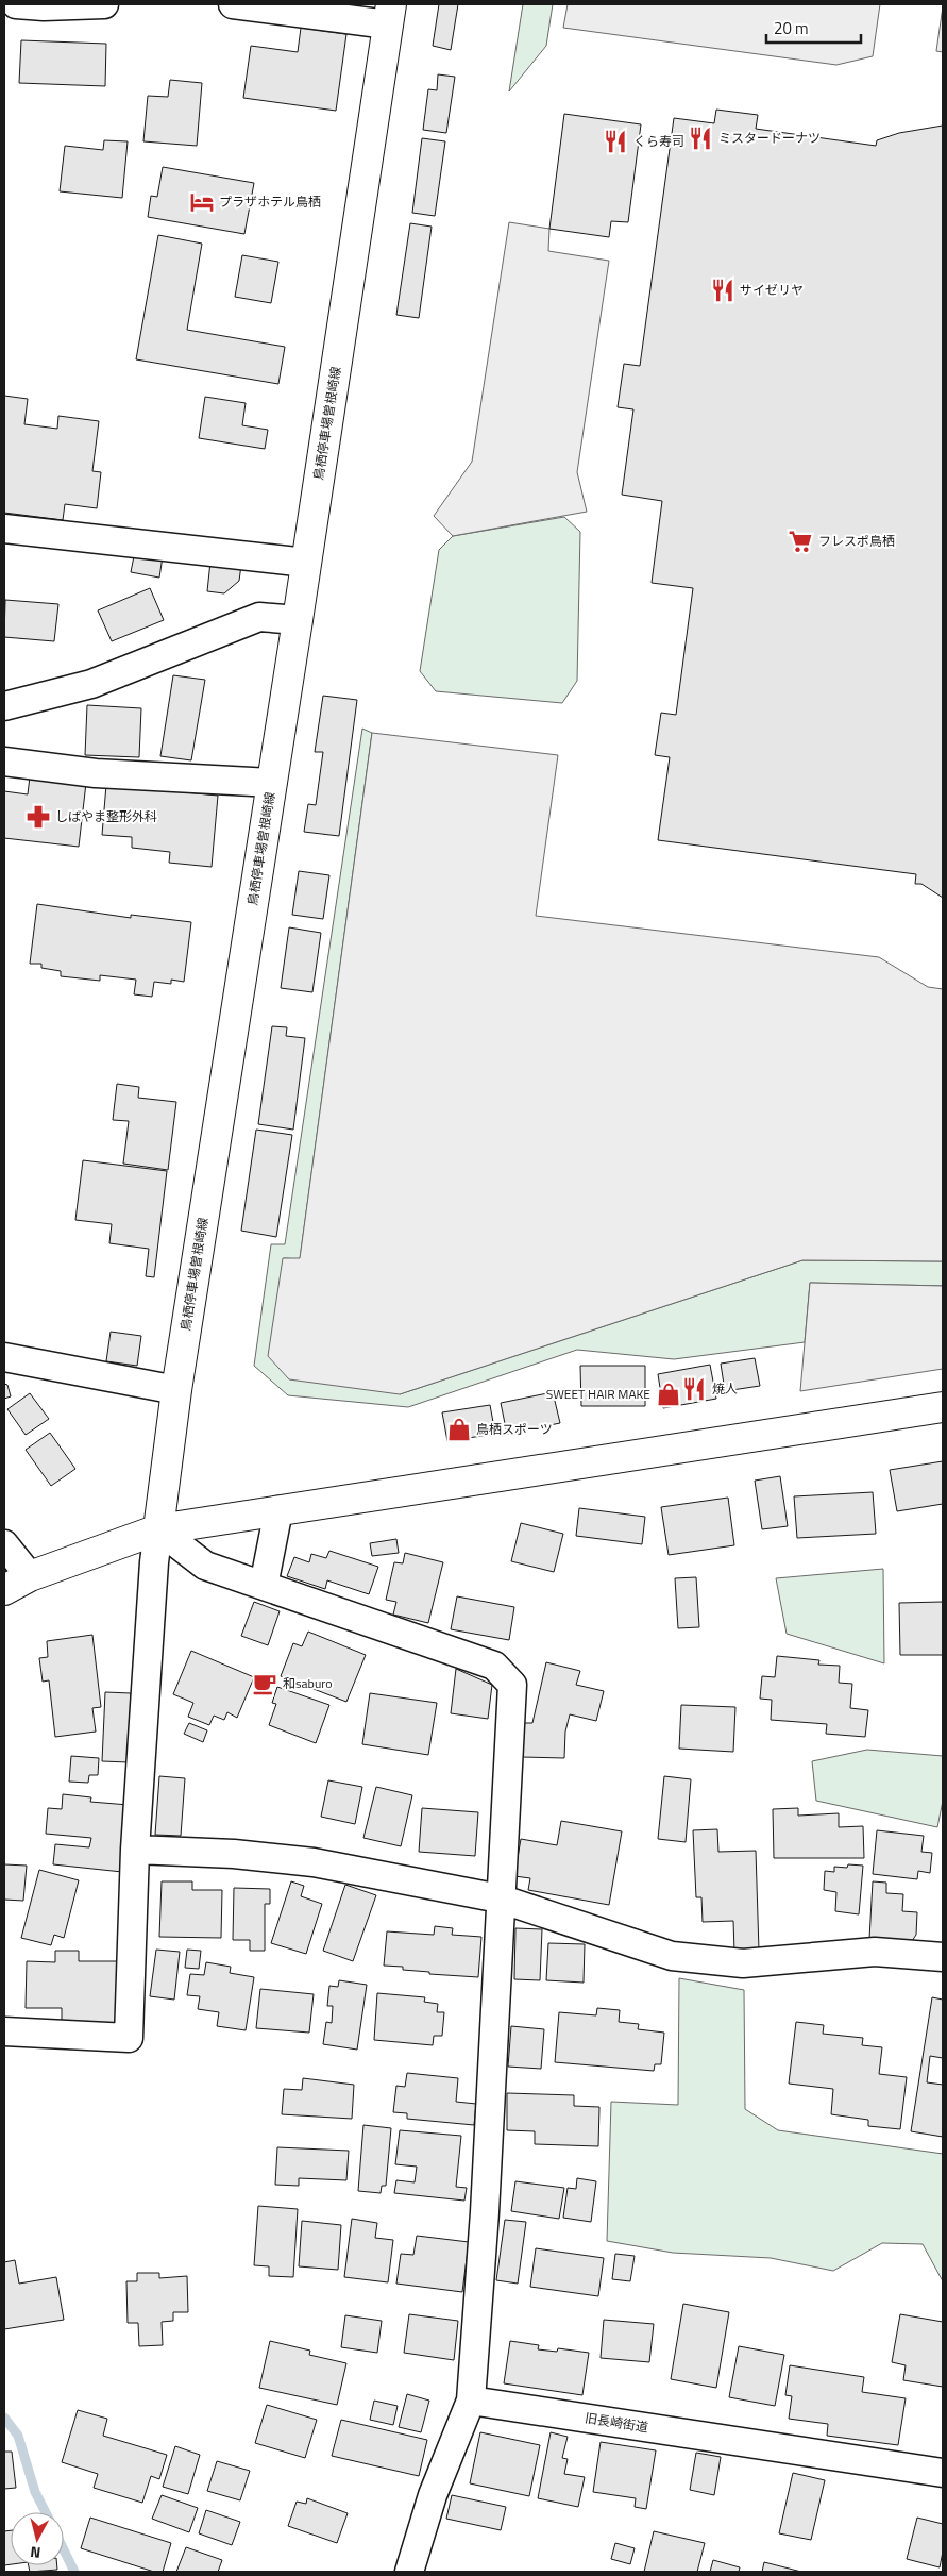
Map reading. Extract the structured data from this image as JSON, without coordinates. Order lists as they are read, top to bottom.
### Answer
{
  "streets": {
    "main road": ["鳥栖停車場曽根崎線"],
    "street": ["旧長崎街道"]
  },
  "places": {
    "restaurant": [
      "ミスタードーナツ",
      "くら寿司",
      "サイゼリヤ",
      "焼人"
    ],
    "hotel": ["プラザホテル鳥栖"],
    "supermarket": ["フレスポ鳥栖"],
    "pharmacy": ["しばやま整形外科"],
    "shop": ["SWEET HAIR MAKE", "鳥栖スポーツ"],
    "cafe": ["和saburo"]
  },
  "scale_bar": "20 m",
  "north": "bottom"
}
